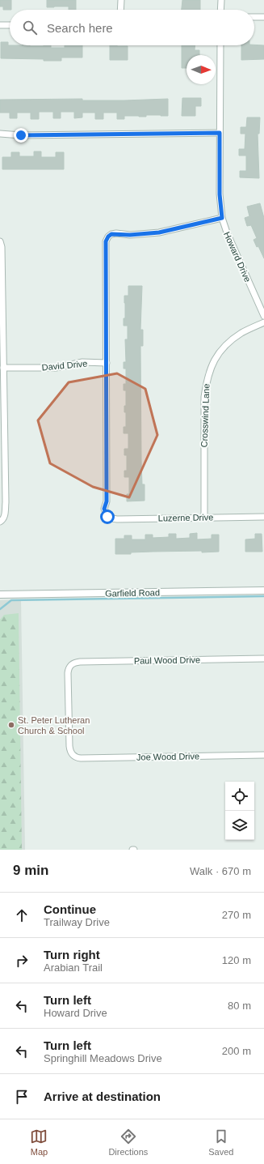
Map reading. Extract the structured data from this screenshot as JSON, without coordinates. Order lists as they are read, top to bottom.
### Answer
{
  "streets": {
    "street": [
      "Howard Drive",
      "David Drive",
      "Crosswind Lane",
      "Luzerne Drive",
      "Garfield Road",
      "Paul Wood Drive",
      "Joe Wood Drive"
    ]
  },
  "crossings": [
    ["David Drive", "Luzerne Drive"],
    ["Crosswind Lane", "Luzerne Drive"],
    ["Paul Wood Drive", "Joe Wood Drive"]
  ],
  "places": ["St. Peter Lutheran Church & School"],
  "north": "right",
  "page": {
    "search": "Search here",
    "heading": ["9 min", "Walk · 670 m"],
    "list": [
      ["Continue", "Trailway Drive", "270 m"],
      ["Turn right", "Arabian Trail", "120 m"],
      ["Turn left", "Howard Drive", "80 m"],
      ["Turn left", "Springhill Meadows Drive", "200 m"],
      "Arrive at destination"
    ],
    "nav": ["Map", "Directions", "Saved"]
  }
}
